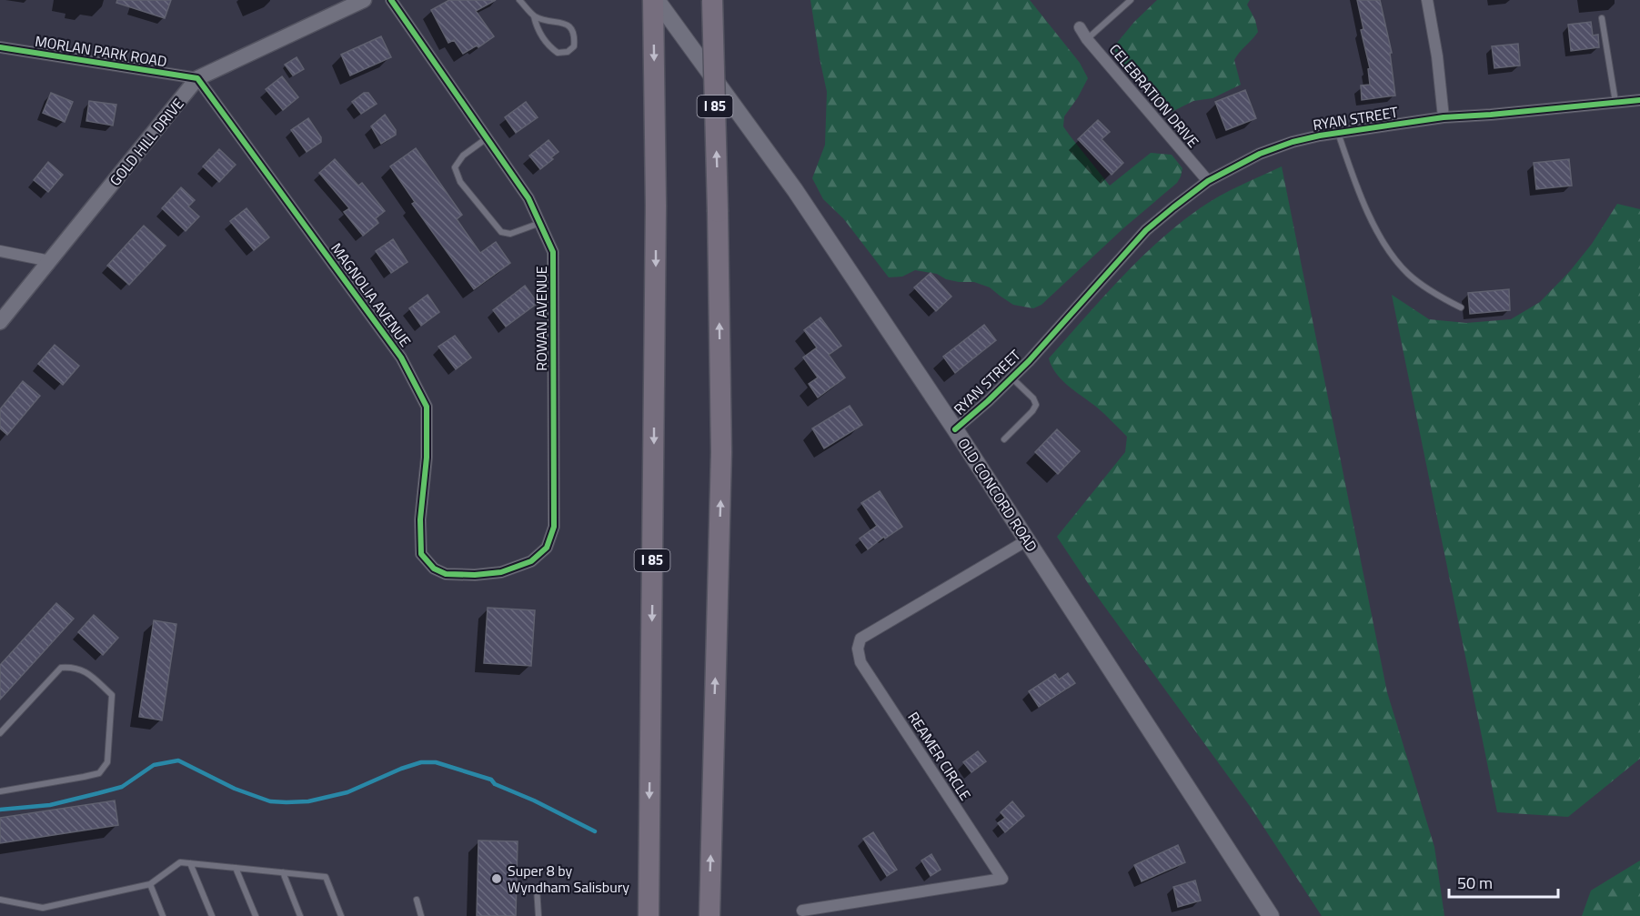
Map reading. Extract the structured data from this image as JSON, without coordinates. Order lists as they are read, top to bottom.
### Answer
{
  "streets": {
    "highway": ["I 85"],
    "main road": ["OLD CONCORD ROAD"],
    "street": [
      "MORLAN PARK ROAD",
      "CELEBRATION DRIVE",
      "RYAN STREET",
      "GOLD HILL DRIVE",
      "MAGNOLIA AVENUE",
      "ROWAN AVENUE",
      "REAMER CIRCLE"
    ]
  },
  "crossings": [
    ["MORLAN PARK ROAD", "GOLD HILL DRIVE"],
    ["MORLAN PARK ROAD", "MAGNOLIA AVENUE"],
    ["CELEBRATION DRIVE", "RYAN STREET"],
    ["I 85", "OLD CONCORD ROAD"],
    ["RYAN STREET", "OLD CONCORD ROAD"],
    ["GOLD HILL DRIVE", "MAGNOLIA AVENUE"],
    ["MAGNOLIA AVENUE", "ROWAN AVENUE"],
    ["OLD CONCORD ROAD", "REAMER CIRCLE"]
  ],
  "places": ["Super 8 by Wyndham Salisbury"],
  "scale_bar": "50 m"
}
